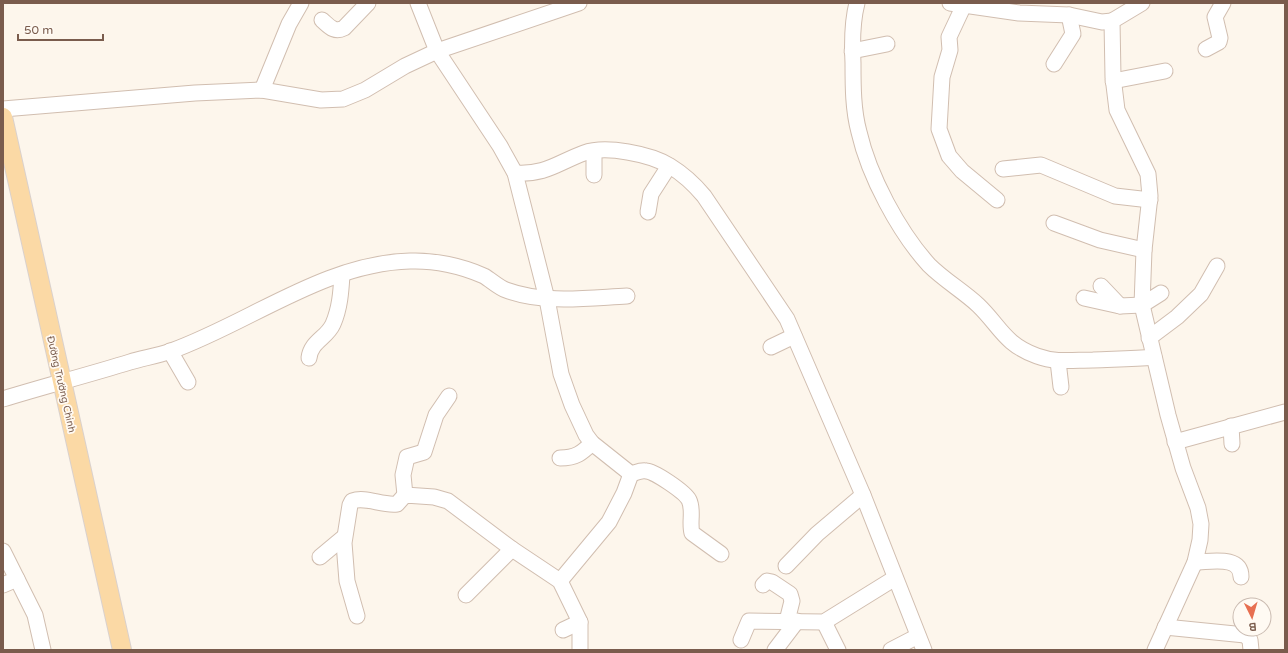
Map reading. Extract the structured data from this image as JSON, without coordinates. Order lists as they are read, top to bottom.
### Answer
{
  "streets": {
    "main road": ["Đường Trường Chinh"]
  },
  "scale_bar": "50 m",
  "north": "bottom"
}
